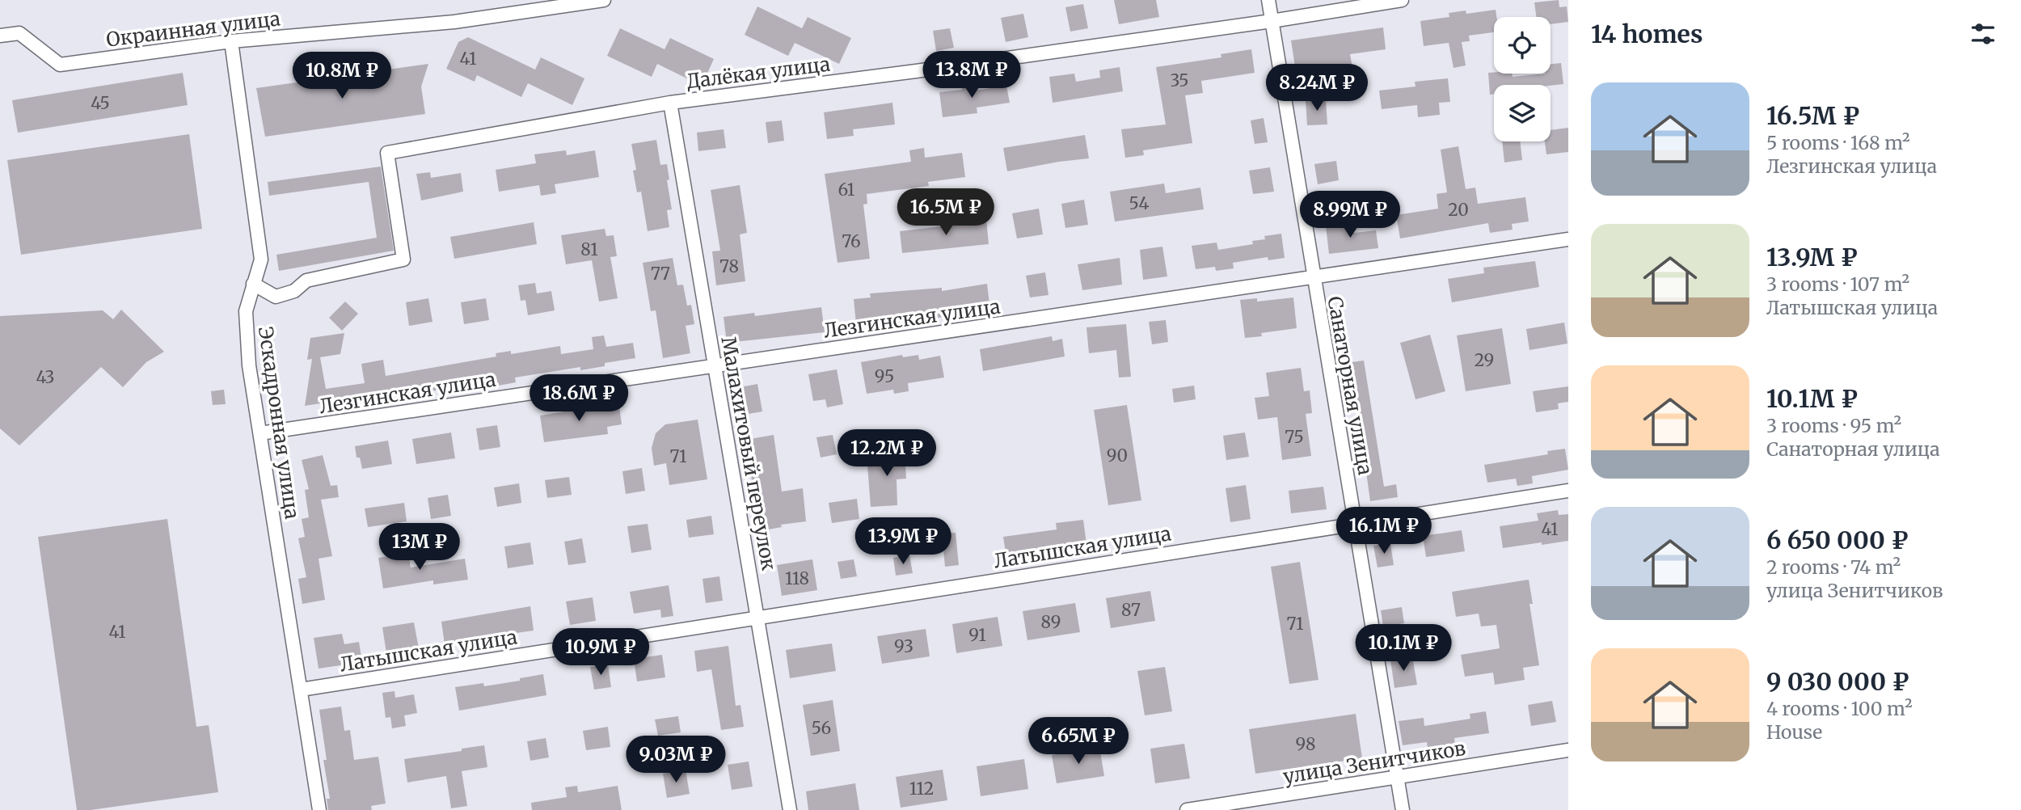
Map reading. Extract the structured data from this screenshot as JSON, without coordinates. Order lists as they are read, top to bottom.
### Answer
{
  "streets": {
    "street": [
      "Окраинная улица",
      "Далёкая улица",
      "Лезгинская улица",
      "Санаторная улица",
      "Эскадронная улица",
      "Малахитовый переулок",
      "Латышская улица",
      "улица Зенитчиков"
    ]
  },
  "crossings": [
    ["Окраинная улица", "Эскадронная улица"],
    ["Далёкая улица", "Санаторная улица"],
    ["Далёкая улица", "Эскадронная улица"],
    ["Далёкая улица", "Малахитовый переулок"],
    ["Лезгинская улица", "Санаторная улица"],
    ["Лезгинская улица", "Эскадронная улица"],
    ["Лезгинская улица", "Малахитовый переулок"],
    ["Санаторная улица", "Латышская улица"],
    ["Санаторная улица", "улица Зенитчиков"],
    ["Эскадронная улица", "Латышская улица"],
    ["Малахитовый переулок", "Латышская улица"]
  ],
  "house_numbers": [
    "41",
    "35",
    "45",
    "61",
    "54",
    "20",
    "76",
    "81",
    "78",
    "77",
    "29",
    "95",
    "43",
    "75",
    "90",
    "71",
    "41",
    "118",
    "87",
    "89",
    "71",
    "41",
    "91",
    "93",
    "56",
    "98",
    "112"
  ],
  "page": {
    "heading": "14 homes",
    "price": [
      "13.8M ₽",
      "10.8M ₽",
      "8.24M ₽",
      "16.5M ₽",
      "8.99M ₽",
      "18.6M ₽",
      "12.2M ₽",
      "16.1M ₽",
      "13.9M ₽",
      "13M ₽",
      "10.1M ₽",
      "10.9M ₽",
      "6.65M ₽",
      "9.03M ₽"
    ],
    "list": [
      {
        "name": "16.5M ₽",
        "note": "5 rooms · 168 m² · Лезгинская улица"
      },
      {
        "name": "13.9M ₽",
        "note": "3 rooms · 107 m² · Латышская улица"
      },
      {
        "name": "10.1M ₽",
        "note": "3 rooms · 95 m² · Санаторная улица"
      },
      {
        "name": "6 650 000 ₽",
        "note": "2 rooms · 74 m² · улица Зенитчиков"
      },
      {
        "name": "9 030 000 ₽",
        "note": "4 rooms · 100 m² · House"
      }
    ]
  }
}
